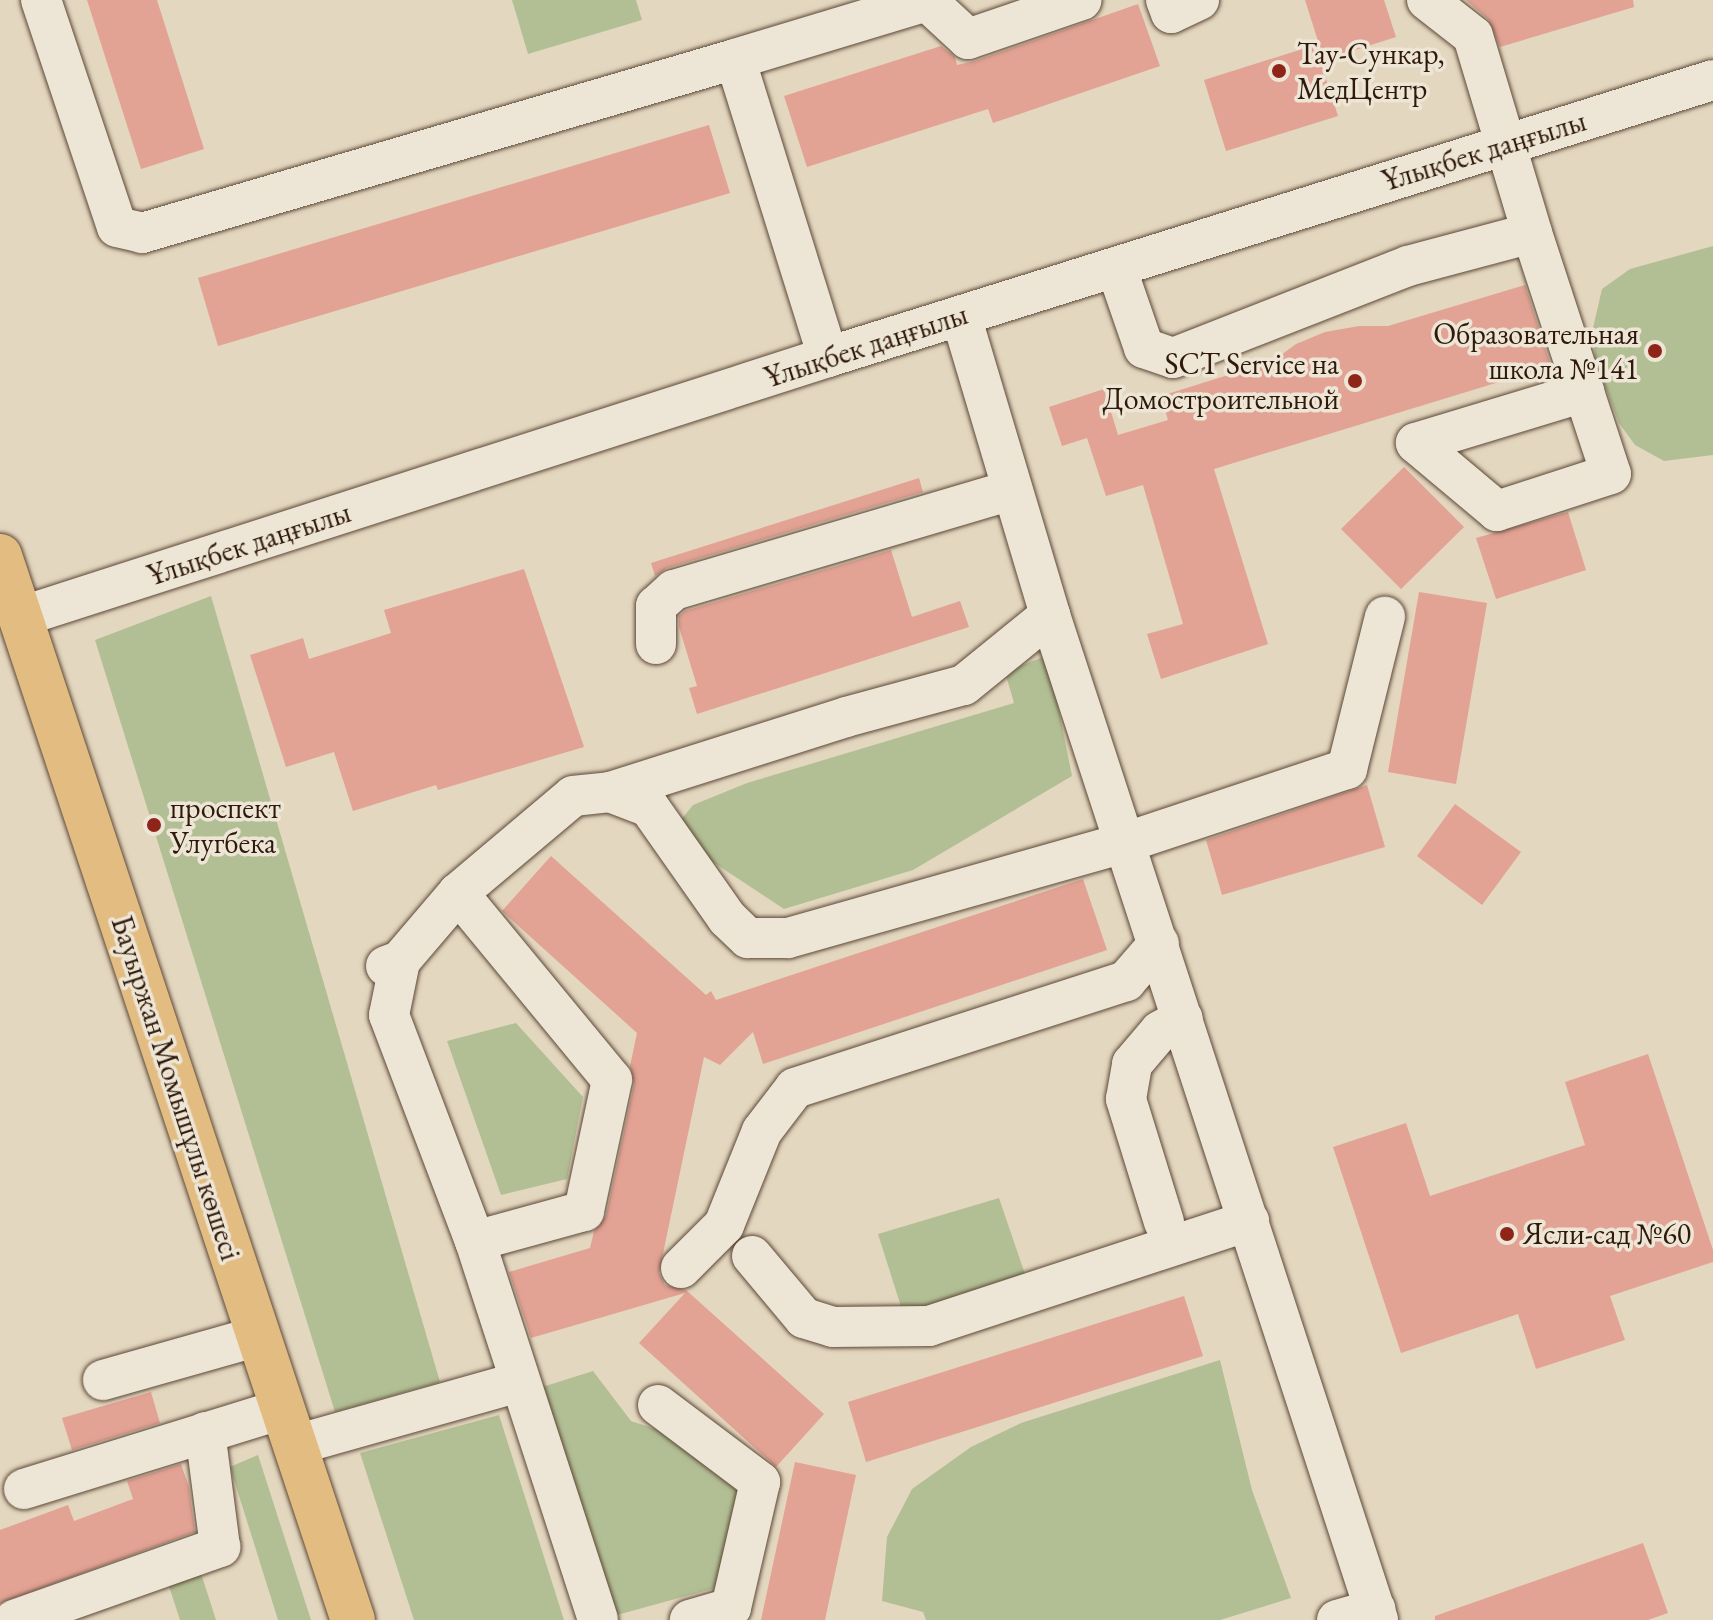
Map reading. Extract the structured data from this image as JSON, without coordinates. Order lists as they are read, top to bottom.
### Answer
{
  "streets": {
    "main road": ["Бауыржан Момышұлы көшесі"],
    "street": ["Ұлықбек даңғылы"]
  },
  "crossings": [
    ["Ұлықбек даңғылы", "Бауыржан Момышұлы көшесі"]
  ],
  "places": [
    "Тау-Сункар, МедЦентр",
    "Образовательная школа №141",
    "SCT Service на Домостроительной",
    "проспект Улугбека",
    "Ясли-сад №60"
  ]
}
